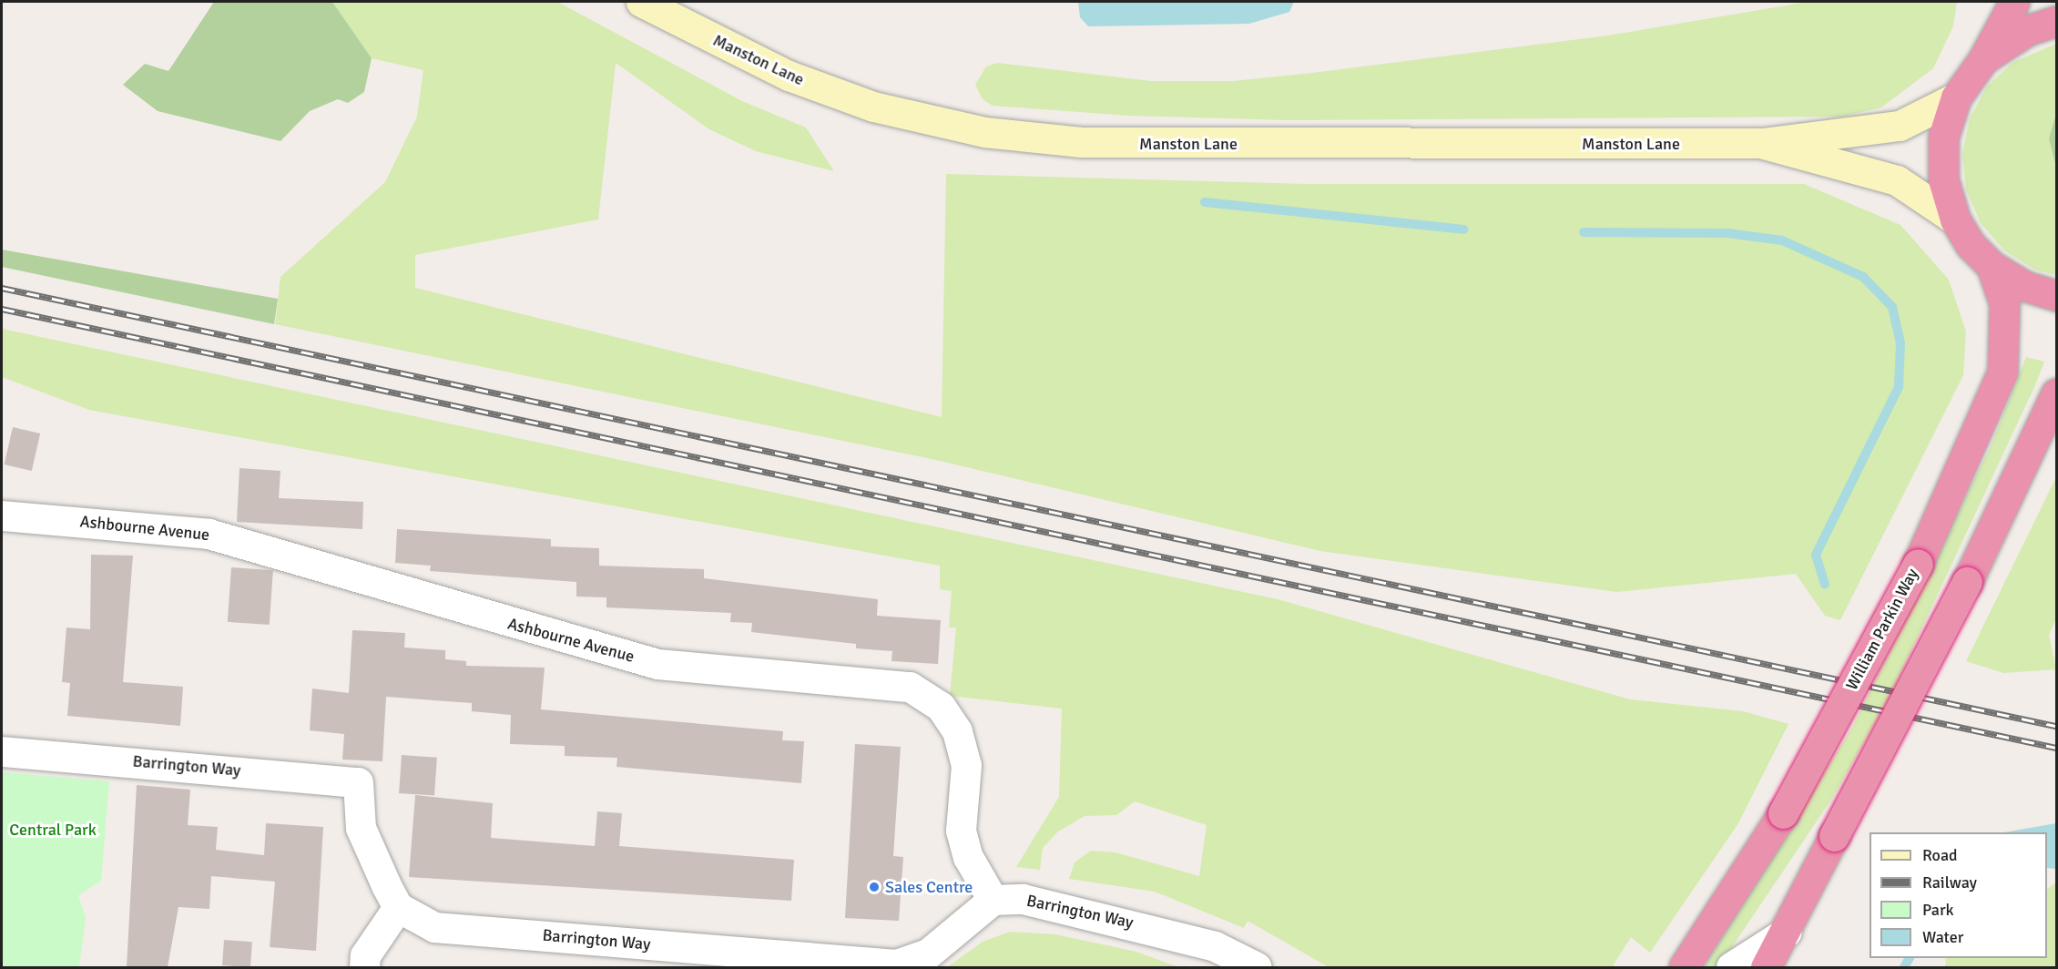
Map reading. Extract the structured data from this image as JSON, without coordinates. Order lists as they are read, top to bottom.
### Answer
{
  "streets": {
    "highway": ["William Parkin Way"],
    "street": ["Manston Lane", "Ashbourne Avenue", "Barrington Way"]
  },
  "crossings": [
    ["Ashbourne Avenue", "Barrington Way"]
  ],
  "parks": ["Central Park"],
  "places": ["Sales Centre"],
  "legend": [
    "Road",
    "Railway",
    "Park",
    "Water"
  ]
}
